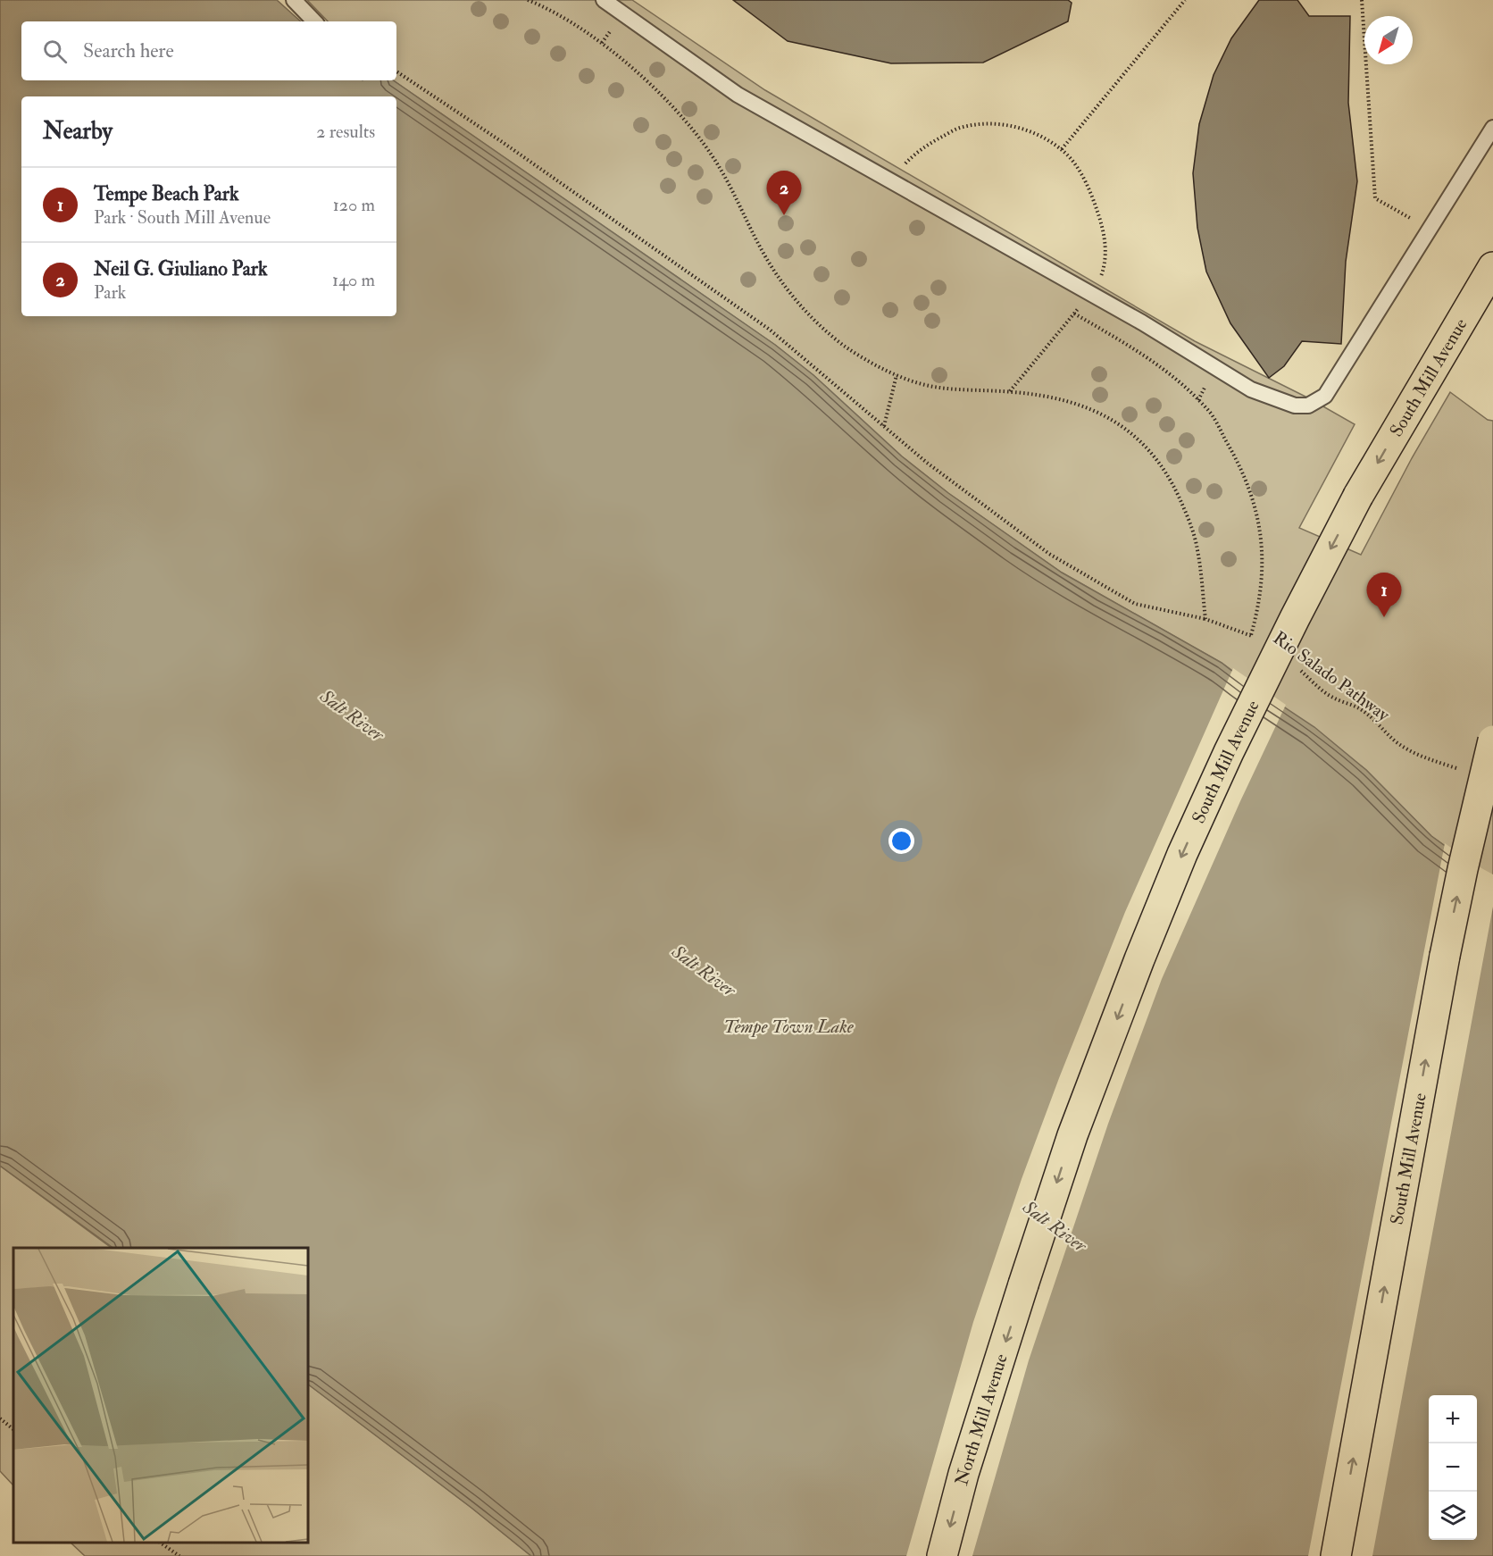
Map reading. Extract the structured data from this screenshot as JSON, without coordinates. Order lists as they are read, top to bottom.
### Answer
{
  "streets": {
    "main road": ["South Mill Avenue", "North Mill Avenue"],
    "path": ["Rio Salado Pathway"]
  },
  "crossings": [
    ["South Mill Avenue", "North Mill Avenue"]
  ],
  "one_way": ["North Mill Avenue"],
  "water": ["Salt River", "Tempe Town Lake"],
  "north": "bottom left",
  "page": {
    "search": "Search here",
    "heading": ["Nearby", "2 results"],
    "list": [
      {
        "mark": "1",
        "name": "Tempe Beach Park",
        "note": "Park · South Mill Avenue",
        "value": "120 m"
      },
      {
        "mark": "2",
        "name": "Neil G. Giuliano Park",
        "note": "Park",
        "value": "140 m"
      }
    ],
    "pins": ["2", "1"],
    "map_buttons": ["+", "−"]
  }
}
